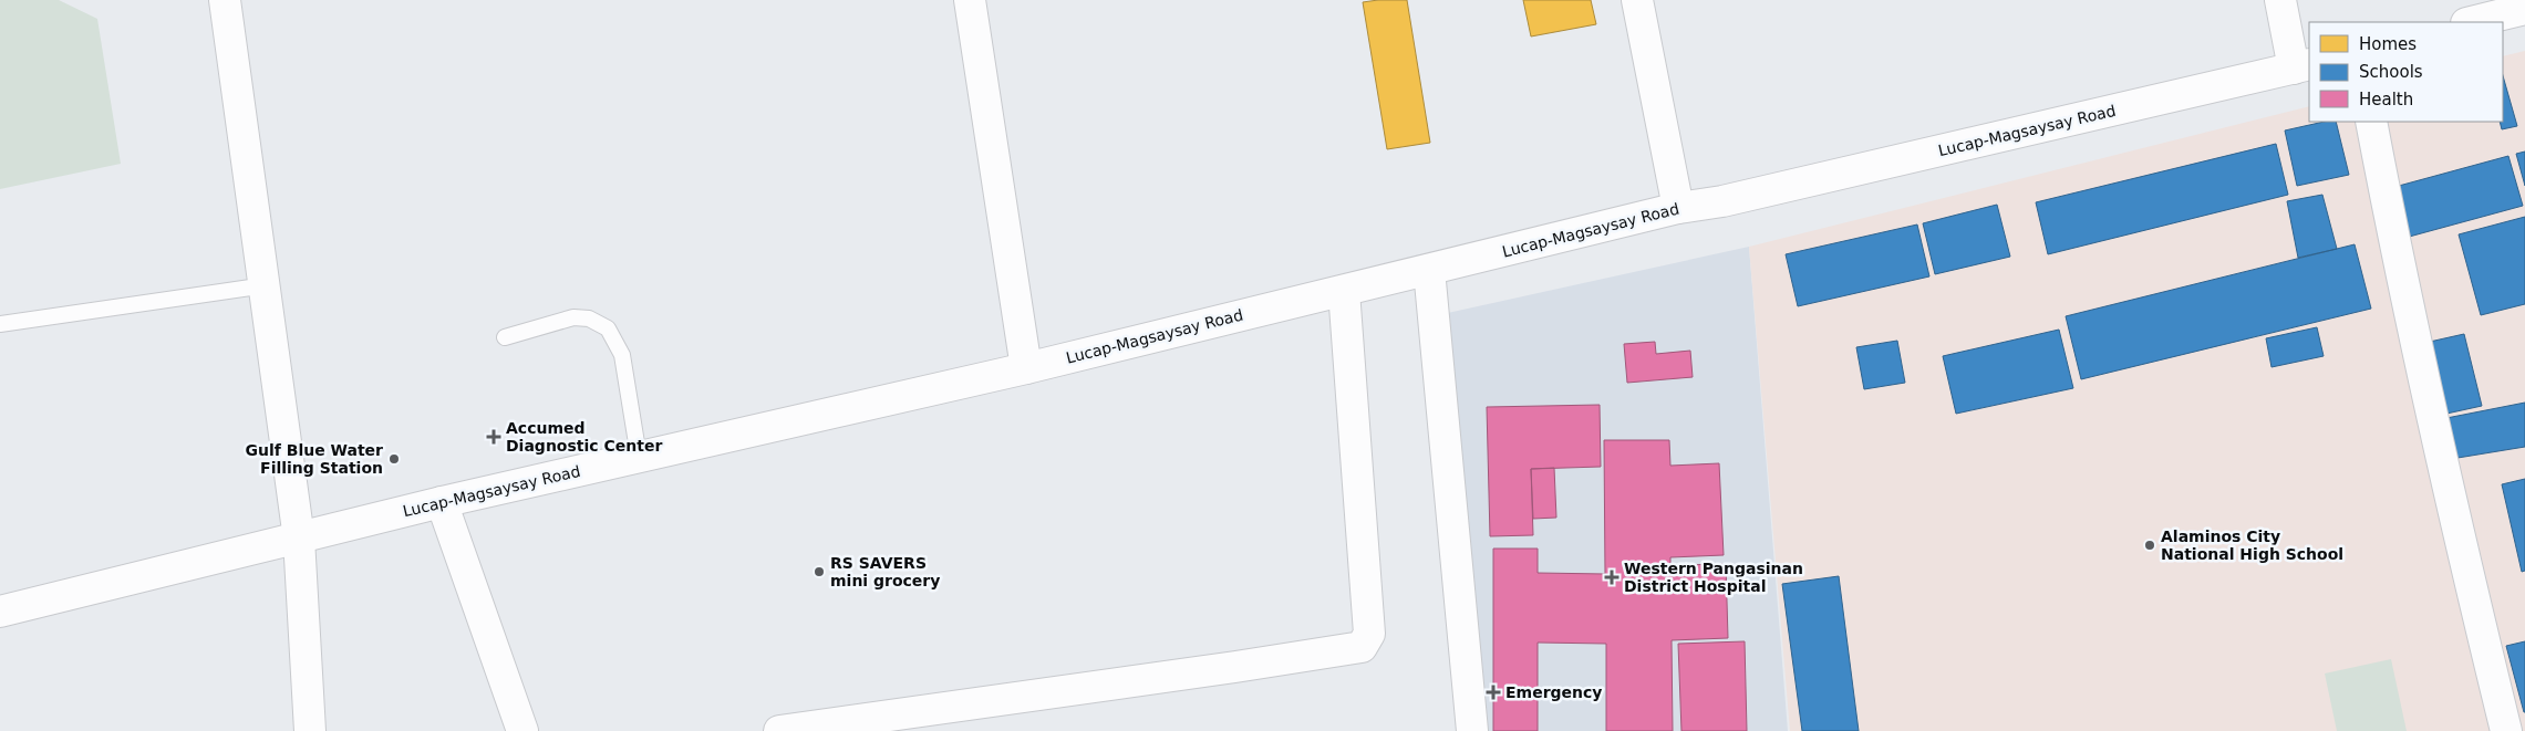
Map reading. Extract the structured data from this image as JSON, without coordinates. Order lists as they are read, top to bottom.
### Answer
{
  "streets": {
    "street": ["Lucap-Magsaysay Road"]
  },
  "places": {
    "health": ["Accumed Diagnostic Center", "Western Pangasinan District Hospital", "Emergency"],
    "other": ["Gulf Blue Water Filling Station", "Alaminos City National High School", "RS SAVERS mini grocery"]
  },
  "legend": ["Homes", "Schools", "Health"]
}
